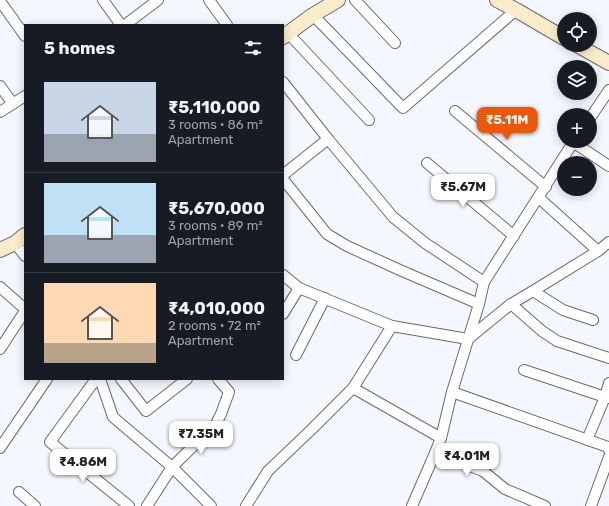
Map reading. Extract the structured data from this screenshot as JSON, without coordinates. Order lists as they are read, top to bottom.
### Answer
{
  "page": {
    "map_buttons": ["+", "−"],
    "heading": "5 homes",
    "list": [
      {
        "name": "₹5,110,000",
        "note": "3 rooms · 86 m² · Apartment"
      },
      {
        "name": "₹5,670,000",
        "note": "3 rooms · 89 m² · Apartment"
      },
      {
        "name": "₹4,010,000",
        "note": "2 rooms · 72 m² · Apartment"
      }
    ],
    "price": [
      "₹5.11M",
      "₹5.67M",
      "₹7.35M",
      "₹4.01M",
      "₹4.86M"
    ]
  }
}
